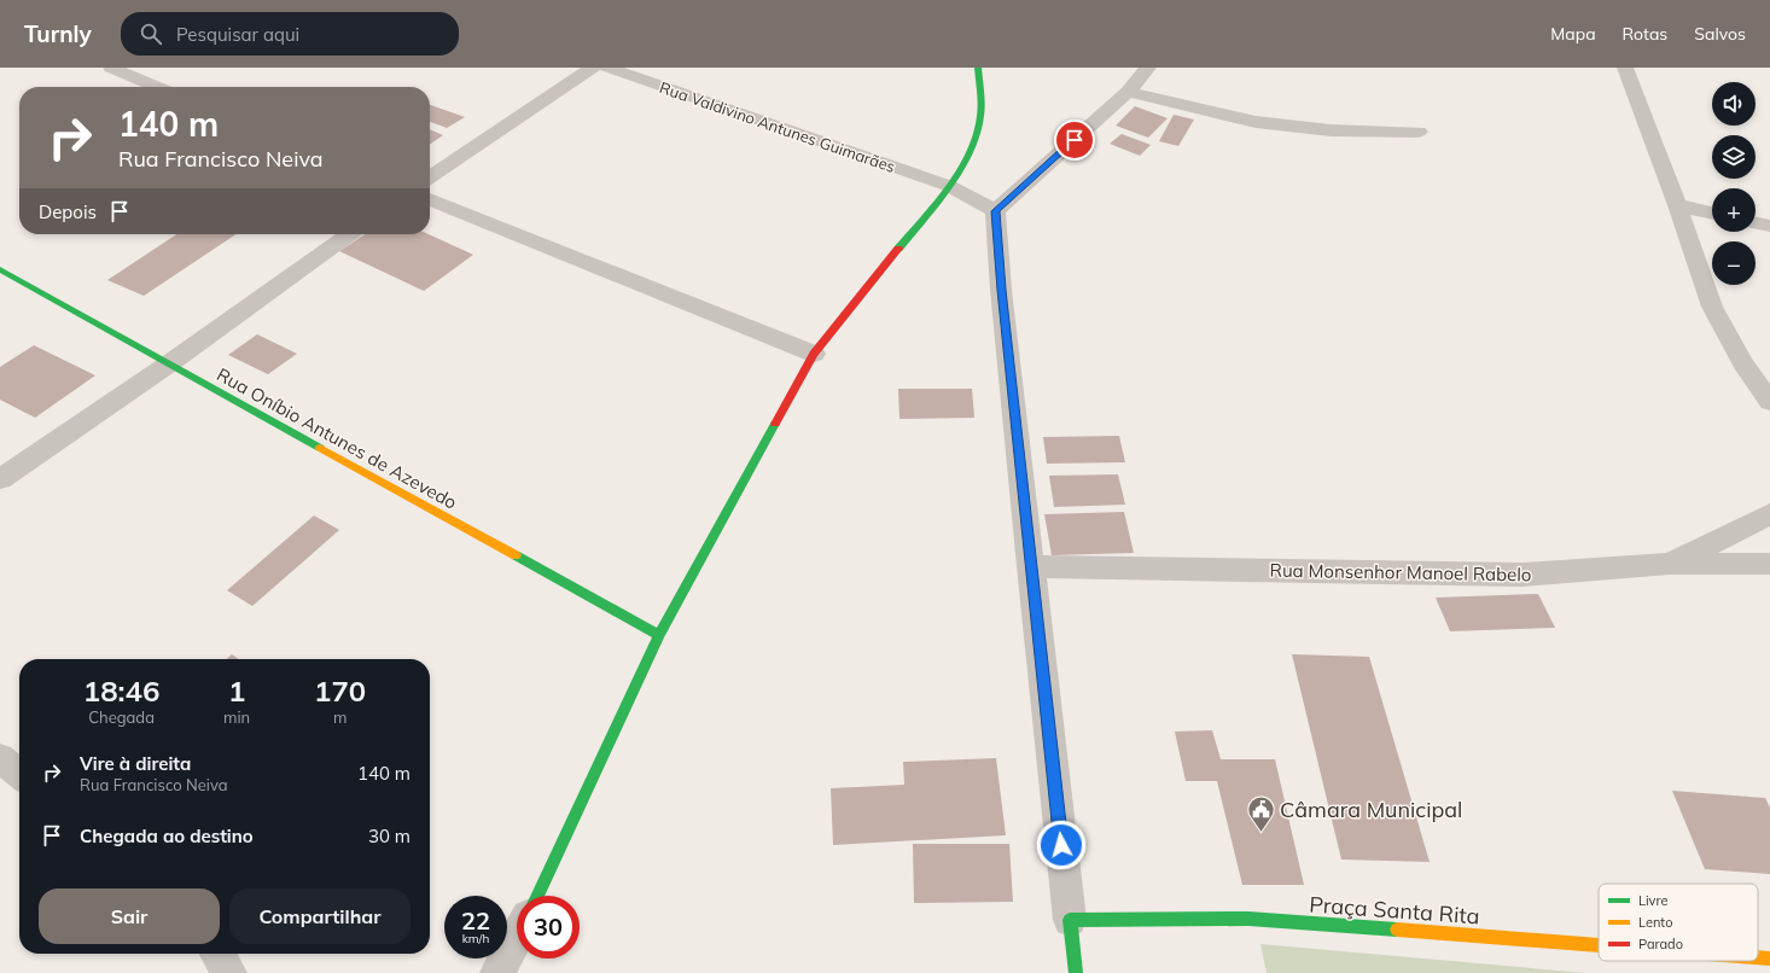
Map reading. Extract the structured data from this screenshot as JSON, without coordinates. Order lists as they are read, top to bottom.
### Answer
{
  "streets": {
    "street": [
      "Rua Valdivino Antunes Guimarães",
      "Rua Oníbio Antunes de Azevedo",
      "Rua Monsenhor Manoel Rabelo",
      "Praça Santa Rita"
    ]
  },
  "places": {
    "public building": ["Câmara Municipal"]
  },
  "legend": ["Livre", "Lento", "Parado"],
  "page": {
    "header": "Turnly",
    "search": "Pesquisar aqui",
    "nav": ["Mapa", "Rotas", "Salvos"],
    "map_buttons": ["+", "−"],
    "turn": ["140 m", "Rua Francisco Neiva"],
    "then": "Depois",
    "eta": [
      "18:46",
      "Chegada",
      "1",
      "min",
      "170",
      "m"
    ],
    "list": [
      {
        "name": "Vire à direita",
        "note": "Rua Francisco Neiva",
        "value": "140 m"
      },
      {
        "name": "Chegada ao destino",
        "value": "30 m"
      }
    ],
    "buttons": ["Sair", "Compartilhar"],
    "speed": "22 km/h",
    "limit": "30"
  }
}
